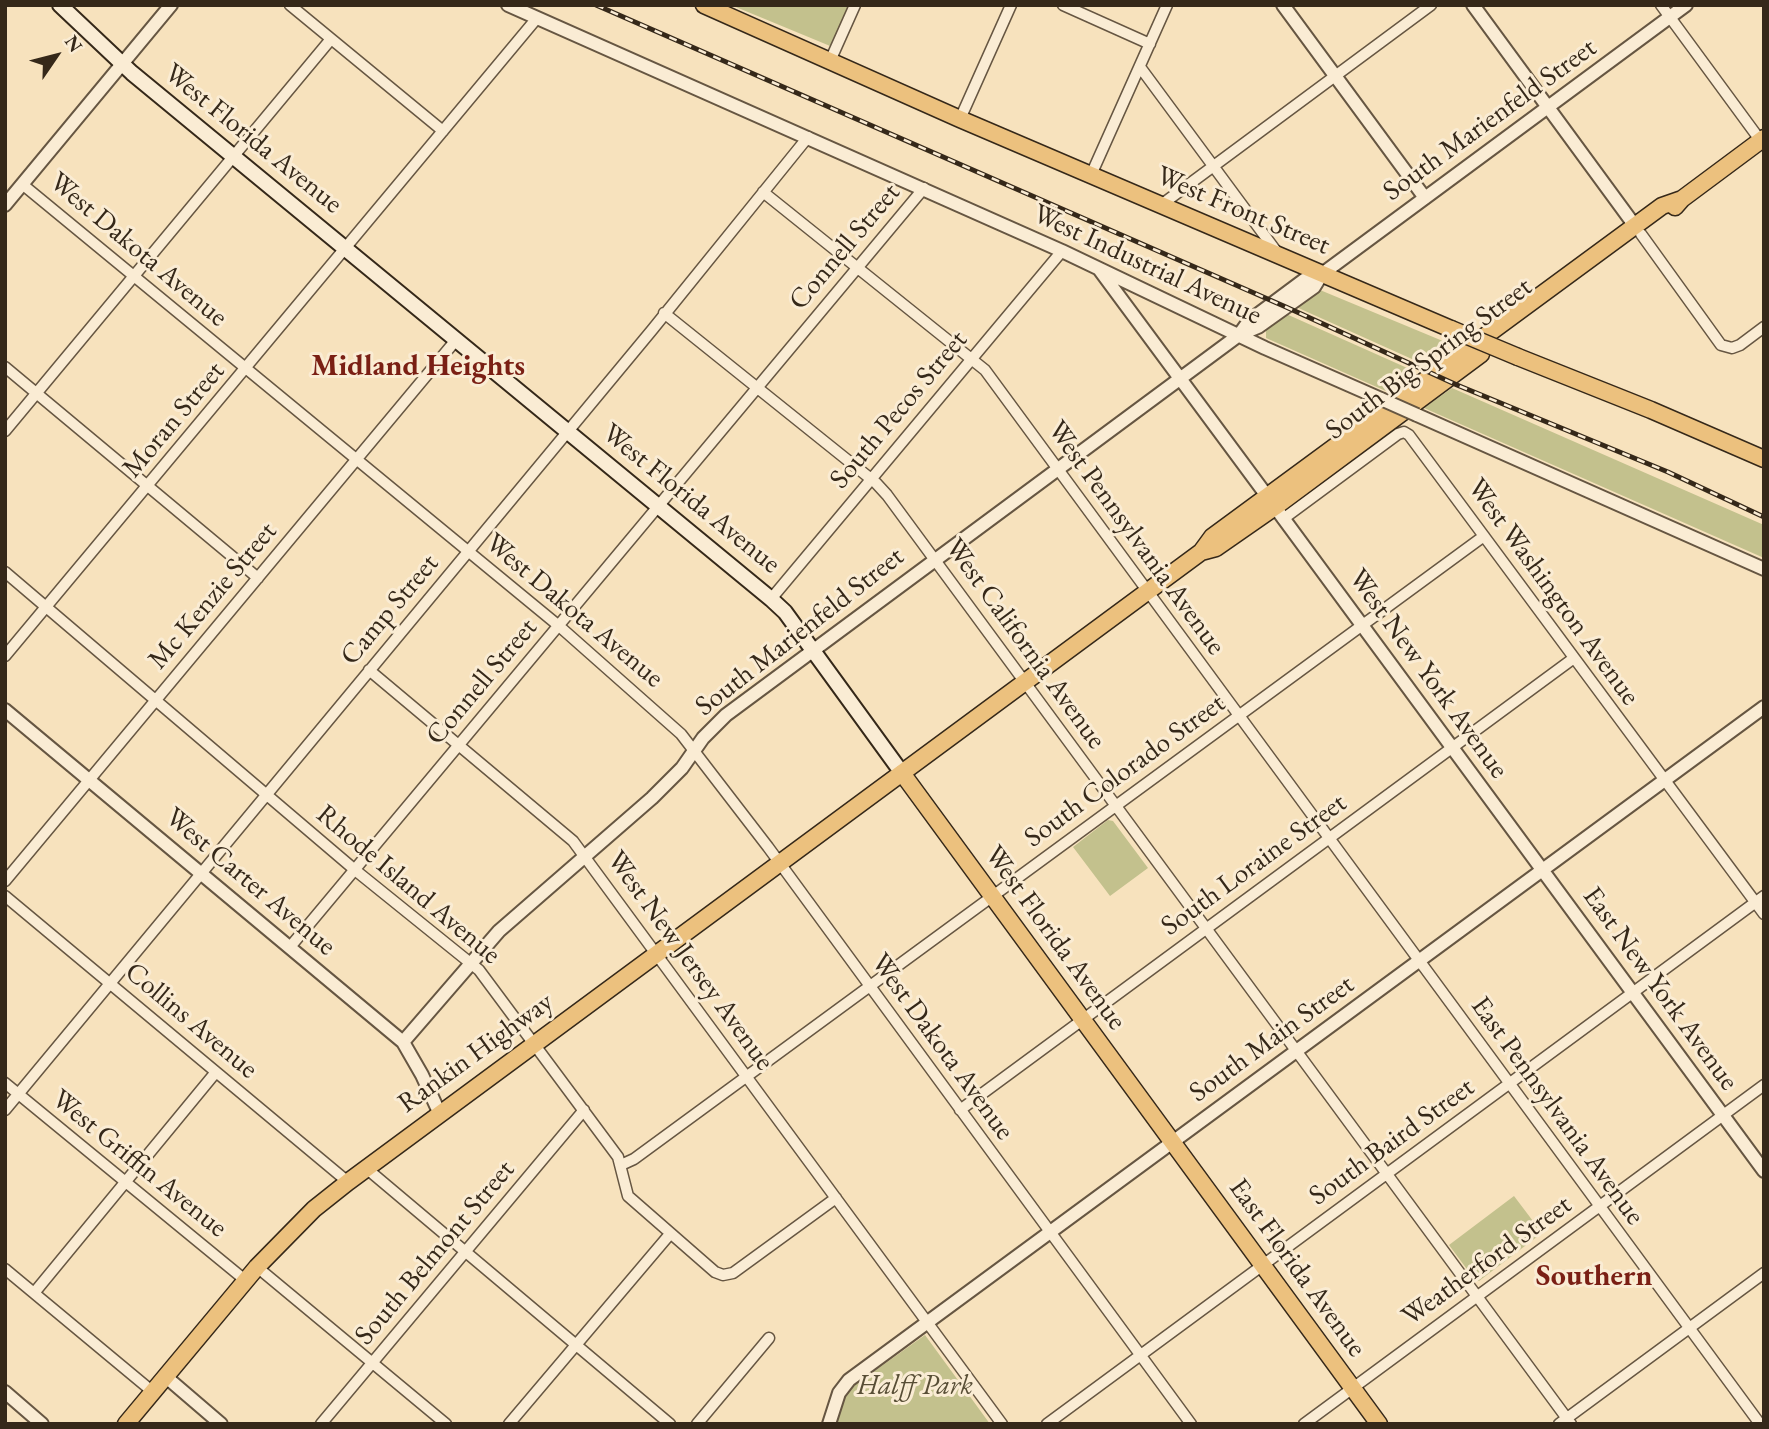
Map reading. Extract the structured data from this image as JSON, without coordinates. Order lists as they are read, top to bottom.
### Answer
{
  "streets": {
    "main road": [
      "West Florida Avenue",
      "West Front Street",
      "South Big Spring Street",
      "Rankin Highway",
      "East Florida Avenue"
    ],
    "street": [
      "South Marienfeld Street",
      "Connell Street",
      "West Dakota Avenue",
      "West Industrial Avenue",
      "South Pecos Street",
      "Moran Street",
      "West Pennsylvania Avenue",
      "West Washington Avenue",
      "Mc Kenzie Street",
      "Camp Street",
      "West California Avenue",
      "West New York Avenue",
      "South Colorado Street",
      "South Loraine Street",
      "West Carter Avenue",
      "Rhode Island Avenue",
      "West New Jersey Avenue",
      "East New York Avenue",
      "Collins Avenue",
      "South Main Street",
      "East Pennsylvania Avenue",
      "South Baird Street",
      "West Griffin Avenue",
      "South Belmont Street",
      "Weatherford Street"
    ]
  },
  "crossings": [
    ["South Marienfeld Street", "West Florida Avenue"],
    ["South Marienfeld Street", "West Front Street"],
    ["South Marienfeld Street", "West Dakota Avenue"],
    ["South Marienfeld Street", "West Industrial Avenue"],
    ["South Marienfeld Street", "West Pennsylvania Avenue"],
    ["South Marienfeld Street", "West California Avenue"],
    ["South Marienfeld Street", "West New York Avenue"],
    ["South Marienfeld Street", "West Carter Avenue"],
    ["South Marienfeld Street", "Rhode Island Avenue"],
    ["South Marienfeld Street", "West New Jersey Avenue"],
    ["West Florida Avenue", "Connell Street"],
    ["West Florida Avenue", "South Big Spring Street"],
    ["West Florida Avenue", "South Pecos Street"],
    ["West Florida Avenue", "Moran Street"],
    ["West Florida Avenue", "Mc Kenzie Street"],
    ["West Florida Avenue", "Camp Street"],
    ["West Florida Avenue", "South Colorado Street"],
    ["West Florida Avenue", "South Loraine Street"],
    ["West Florida Avenue", "South Main Street"],
    ["West Florida Avenue", "Rankin Highway"],
    ["West Florida Avenue", "East Florida Avenue"],
    ["Connell Street", "West Dakota Avenue"],
    ["Connell Street", "West Industrial Avenue"],
    ["Connell Street", "West Pennsylvania Avenue"],
    ["Connell Street", "West California Avenue"],
    ["Connell Street", "West Carter Avenue"],
    ["Connell Street", "Rhode Island Avenue"],
    ["Connell Street", "West New Jersey Avenue"],
    ["West Dakota Avenue", "Moran Street"],
    ["West Dakota Avenue", "Mc Kenzie Street"],
    ["West Dakota Avenue", "Camp Street"],
    ["West Dakota Avenue", "South Colorado Street"],
    ["West Dakota Avenue", "South Loraine Street"],
    ["West Dakota Avenue", "South Main Street"],
    ["West Dakota Avenue", "Rankin Highway"],
    ["West Dakota Avenue", "South Baird Street"],
    ["West Industrial Avenue", "South Pecos Street"],
    ["West Industrial Avenue", "Moran Street"],
    ["West Industrial Avenue", "Camp Street"],
    ["West Industrial Avenue", "West New York Avenue"],
    ["South Big Spring Street", "West Pennsylvania Avenue"],
    ["South Big Spring Street", "West Washington Avenue"],
    ["South Big Spring Street", "West California Avenue"],
    ["South Big Spring Street", "West New York Avenue"],
    ["South Big Spring Street", "Rankin Highway"],
    ["South Pecos Street", "West Pennsylvania Avenue"],
    ["South Pecos Street", "West California Avenue"],
    ["Moran Street", "Rhode Island Avenue"],
    ["West Pennsylvania Avenue", "Camp Street"],
    ["West Pennsylvania Avenue", "South Colorado Street"],
    ["West Pennsylvania Avenue", "South Loraine Street"],
    ["West Pennsylvania Avenue", "South Main Street"],
    ["West Pennsylvania Avenue", "East Pennsylvania Avenue"],
    ["West Washington Avenue", "South Colorado Street"],
    ["West Washington Avenue", "South Loraine Street"],
    ["West Washington Avenue", "South Main Street"],
    ["West Washington Avenue", "South Baird Street"],
    ["Mc Kenzie Street", "West Carter Avenue"],
    ["Mc Kenzie Street", "Rhode Island Avenue"],
    ["Camp Street", "West California Avenue"],
    ["Camp Street", "West Carter Avenue"],
    ["Camp Street", "Rhode Island Avenue"],
    ["Camp Street", "West New Jersey Avenue"],
    ["Camp Street", "Collins Avenue"],
    ["Camp Street", "West Griffin Avenue"],
    ["West California Avenue", "South Colorado Street"],
    ["West California Avenue", "South Loraine Street"],
    ["West California Avenue", "South Main Street"],
    ["West California Avenue", "South Baird Street"],
    ["West California Avenue", "Weatherford Street"],
    ["West New York Avenue", "South Colorado Street"],
    ["West New York Avenue", "South Loraine Street"],
    ["West New York Avenue", "East New York Avenue"],
    ["West New York Avenue", "South Main Street"],
    ["South Colorado Street", "Rhode Island Avenue"],
    ["South Colorado Street", "West New Jersey Avenue"],
    ["West Carter Avenue", "Rankin Highway"],
    ["Rhode Island Avenue", "West New Jersey Avenue"],
    ["Rhode Island Avenue", "Rankin Highway"],
    ["Rhode Island Avenue", "South Belmont Street"],
    ["West New Jersey Avenue", "South Main Street"],
    ["West New Jersey Avenue", "Rankin Highway"],
    ["East New York Avenue", "South Main Street"],
    ["East New York Avenue", "South Baird Street"],
    ["East New York Avenue", "Weatherford Street"],
    ["Collins Avenue", "Rankin Highway"],
    ["South Main Street", "East Pennsylvania Avenue"],
    ["South Main Street", "East Florida Avenue"],
    ["Rankin Highway", "West Griffin Avenue"],
    ["East Pennsylvania Avenue", "South Baird Street"],
    ["East Pennsylvania Avenue", "Weatherford Street"],
    ["South Baird Street", "East Florida Avenue"],
    ["Weatherford Street", "East Florida Avenue"]
  ],
  "districts": ["Midland Heights", "Southern"],
  "parks": ["Halff Park"],
  "north": "top right"
}
